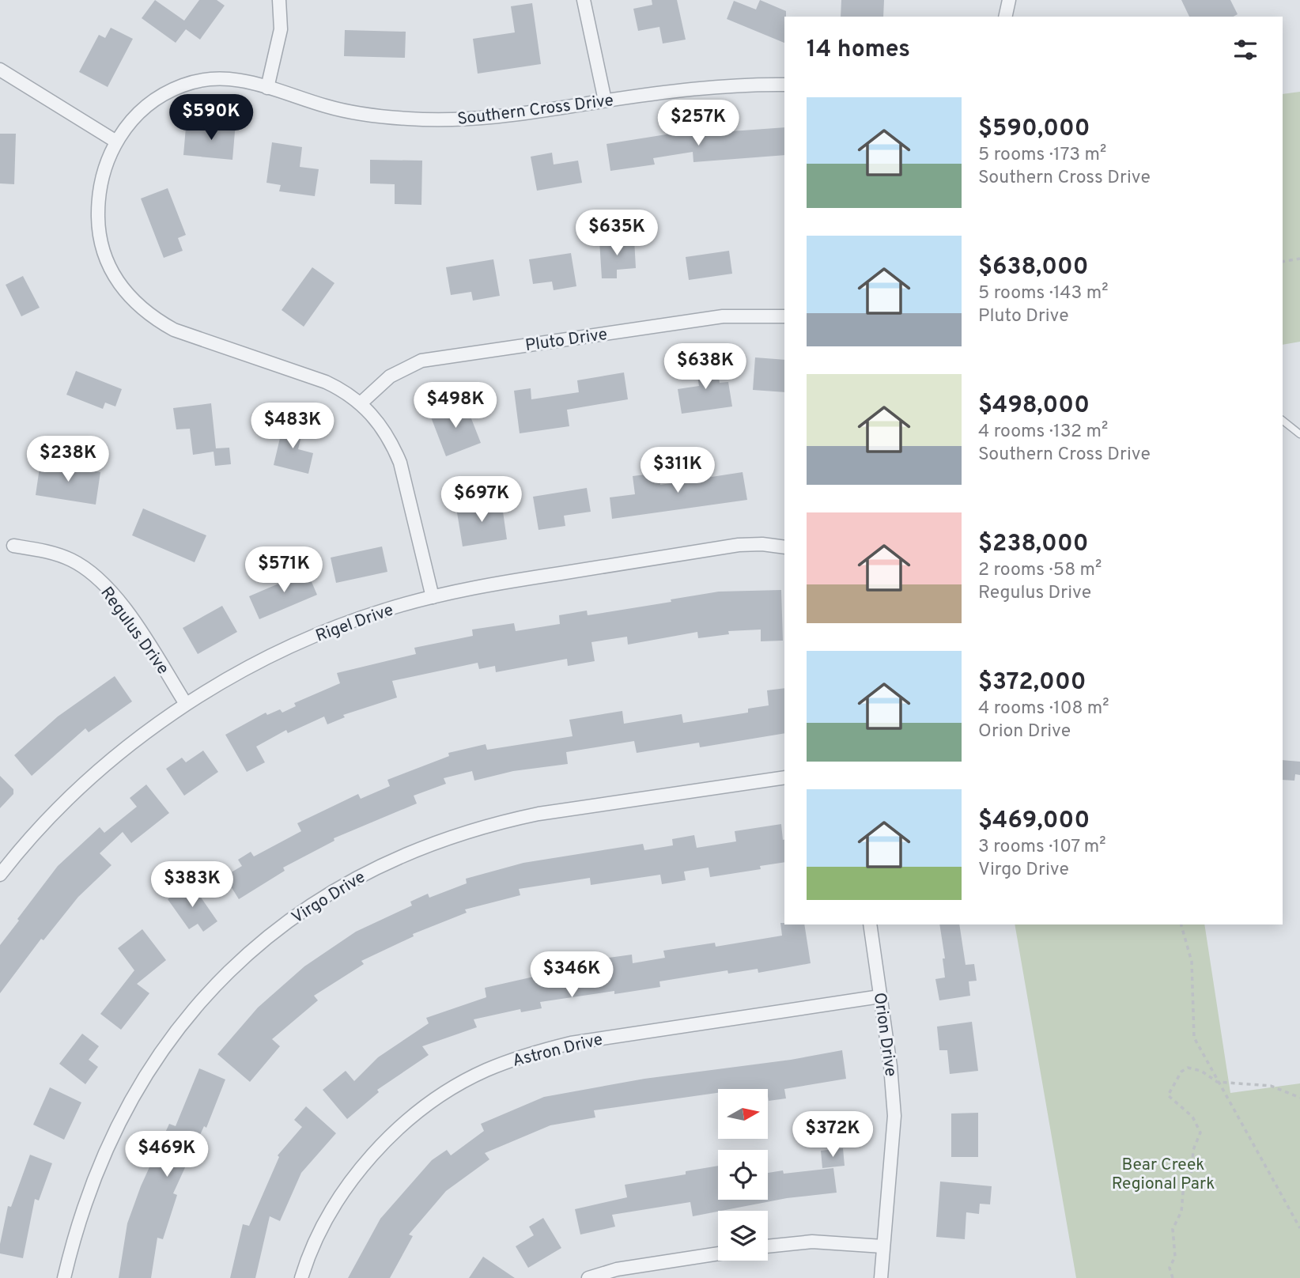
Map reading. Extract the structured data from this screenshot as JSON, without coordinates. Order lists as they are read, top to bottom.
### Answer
{
  "streets": {
    "street": [
      "Southern Cross Drive",
      "Pluto Drive",
      "Rigel Drive",
      "Regulus Drive",
      "Virgo Drive",
      "Orion Drive",
      "Astron Drive"
    ]
  },
  "crossings": [
    ["Southern Cross Drive", "Pluto Drive"],
    ["Southern Cross Drive", "Rigel Drive"],
    ["Rigel Drive", "Regulus Drive"],
    ["Orion Drive", "Astron Drive"]
  ],
  "parks": ["Bear Creek Regional Park"],
  "north": "right",
  "page": {
    "heading": "14 homes",
    "list": [
      {
        "name": "$590,000",
        "note": "5 rooms · 173 m² · Southern Cross Drive"
      },
      {
        "name": "$638,000",
        "note": "5 rooms · 143 m² · Pluto Drive"
      },
      {
        "name": "$498,000",
        "note": "4 rooms · 132 m² · Southern Cross Drive"
      },
      {
        "name": "$238,000",
        "note": "2 rooms · 58 m² · Regulus Drive"
      },
      {
        "name": "$372,000",
        "note": "4 rooms · 108 m² · Orion Drive"
      },
      {
        "name": "$469,000",
        "note": "3 rooms · 107 m² · Virgo Drive"
      }
    ],
    "price": [
      "$590K",
      "$257K",
      "$635K",
      "$638K",
      "$498K",
      "$483K",
      "$238K",
      "$311K",
      "$697K",
      "$571K",
      "$383K",
      "$346K",
      "$372K",
      "$469K"
    ]
  }
}
